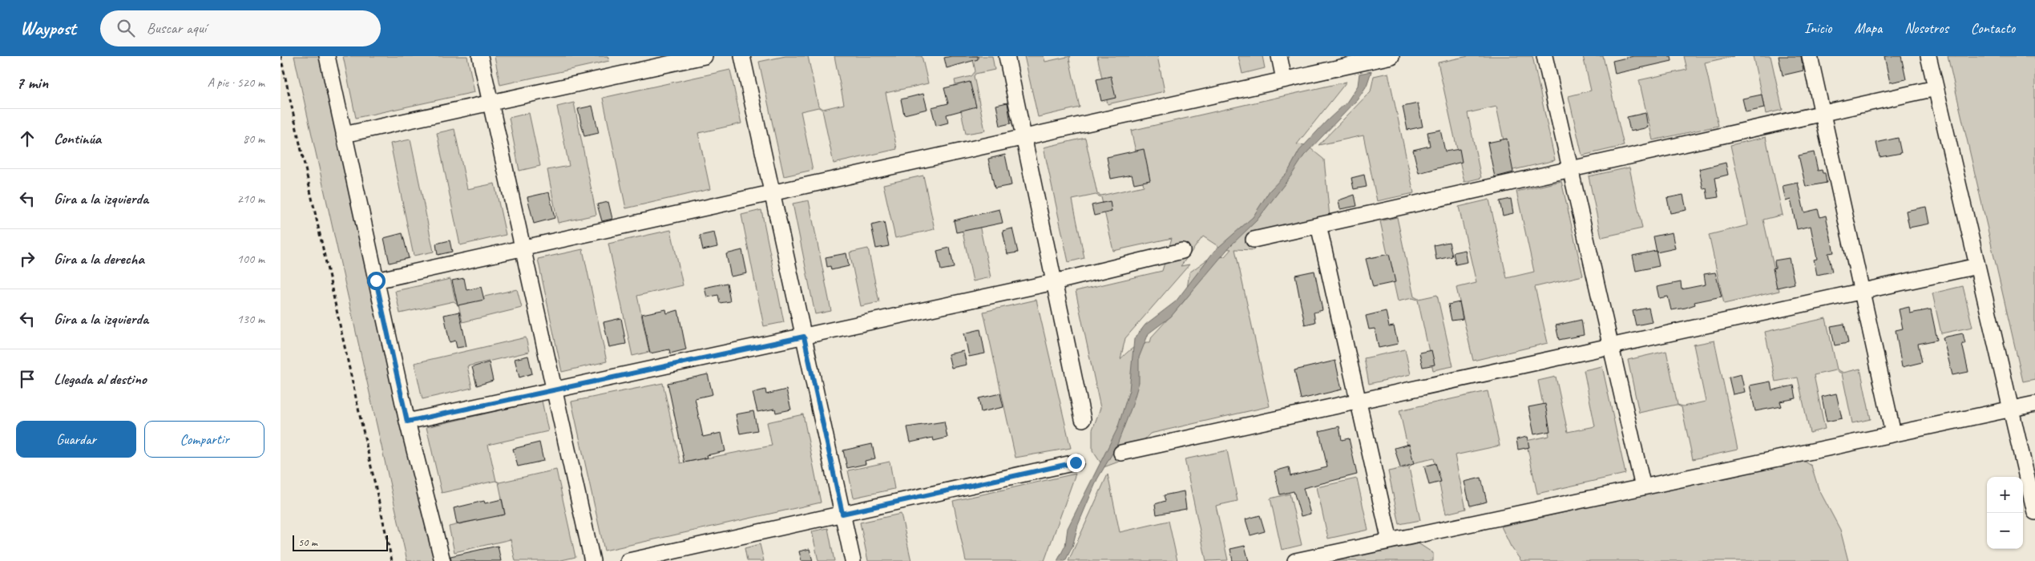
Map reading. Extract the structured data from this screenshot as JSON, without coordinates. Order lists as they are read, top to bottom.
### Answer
{
  "scale_bar": "50 m",
  "page": {
    "header": "Waypost",
    "search": "Buscar aquí",
    "nav": [
      "Inicio",
      "Mapa",
      "Nosotros",
      "Contacto"
    ],
    "heading": ["7 min", "A pie · 520 m"],
    "list": [
      ["Continúa", "80 m"],
      ["Gira a la izquierda", "210 m"],
      ["Gira a la derecha", "100 m"],
      ["Gira a la izquierda", "130 m"],
      "Llegada al destino"
    ],
    "buttons": ["Guardar", "Compartir"],
    "map_buttons": ["+", "−"],
    "scale": "50 m"
  }
}
